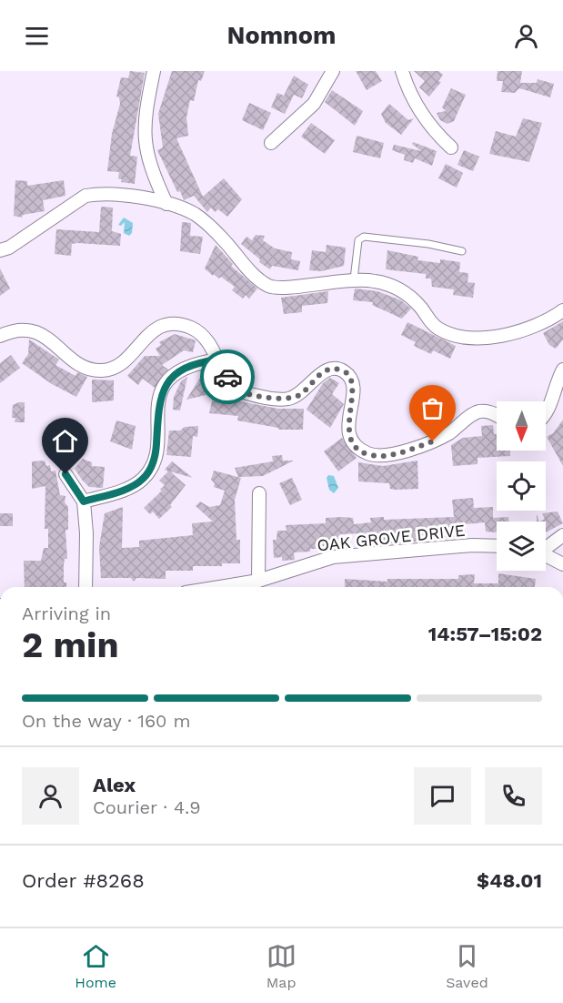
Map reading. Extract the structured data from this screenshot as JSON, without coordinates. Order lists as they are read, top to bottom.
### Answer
{
  "streets": {
    "street": ["OAK GROVE DRIVE"]
  },
  "north": "bottom",
  "page": {
    "header": "Nomnom",
    "heading": ["2 min", "Arriving in", "14:57–15:02"],
    "panel": [
      "Alex",
      "Courier · 4.9",
      "Order #8268",
      "$48.01"
    ],
    "bar": "On the way · 160 m",
    "tabs": ["Home", "Map", "Saved"]
  }
}
